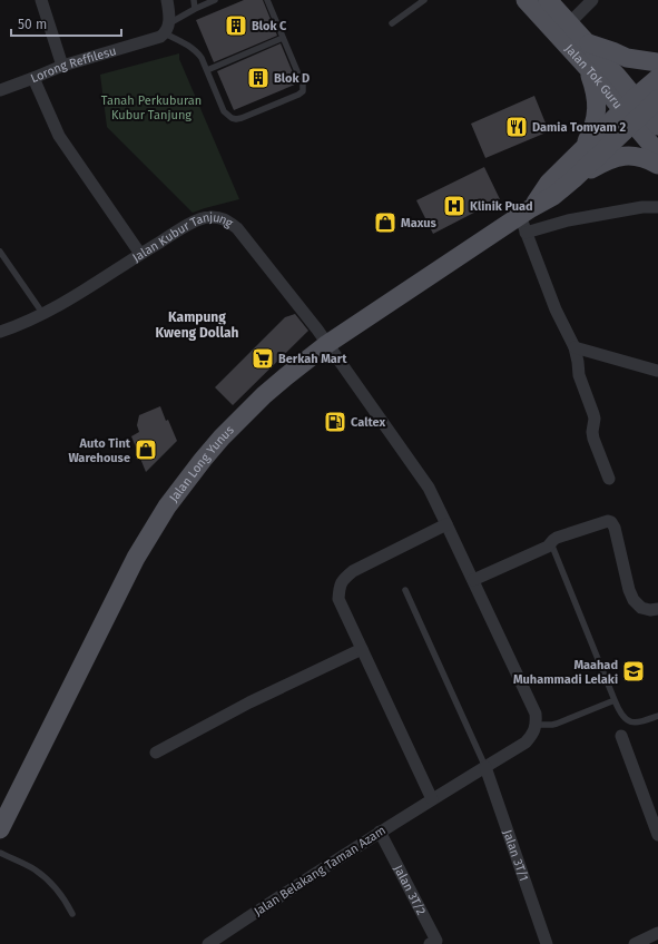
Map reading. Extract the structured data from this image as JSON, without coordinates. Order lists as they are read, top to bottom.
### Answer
{
  "streets": {
    "main road": ["Jalan Tok Guru", "Jalan Long Yunus"],
    "street": [
      "Lorong Reffilesu",
      "Jalan Kubur Tanjung",
      "Jalan 3T/1",
      "Jalan Belakang Taman Azam",
      "Jalan 3T/2"
    ]
  },
  "crossings": [
    ["Jalan Tok Guru", "Jalan Long Yunus"],
    ["Jalan Kubur Tanjung", "Jalan Long Yunus"],
    ["Jalan Kubur Tanjung", "Jalan Belakang Taman Azam"],
    ["Jalan 3T/1", "Jalan Belakang Taman Azam"],
    ["Jalan Belakang Taman Azam", "Jalan 3T/2"]
  ],
  "districts": ["Kampung Kweng Dollah"],
  "parks": ["Tanah Perkuburan Kubur Tanjung"],
  "places": {
    "building": ["Blok C", "Blok D"],
    "restaurant": ["Damia Tomyam 2"],
    "hospital": ["Klinik Puad"],
    "shop": ["Maxus", "Auto Tint Warehouse"],
    "supermarket": ["Berkah Mart"],
    "fuel station": ["Caltex"],
    "school or university": ["Maahad Muhammadi Lelaki"]
  },
  "scale_bar": "50 m"
}
